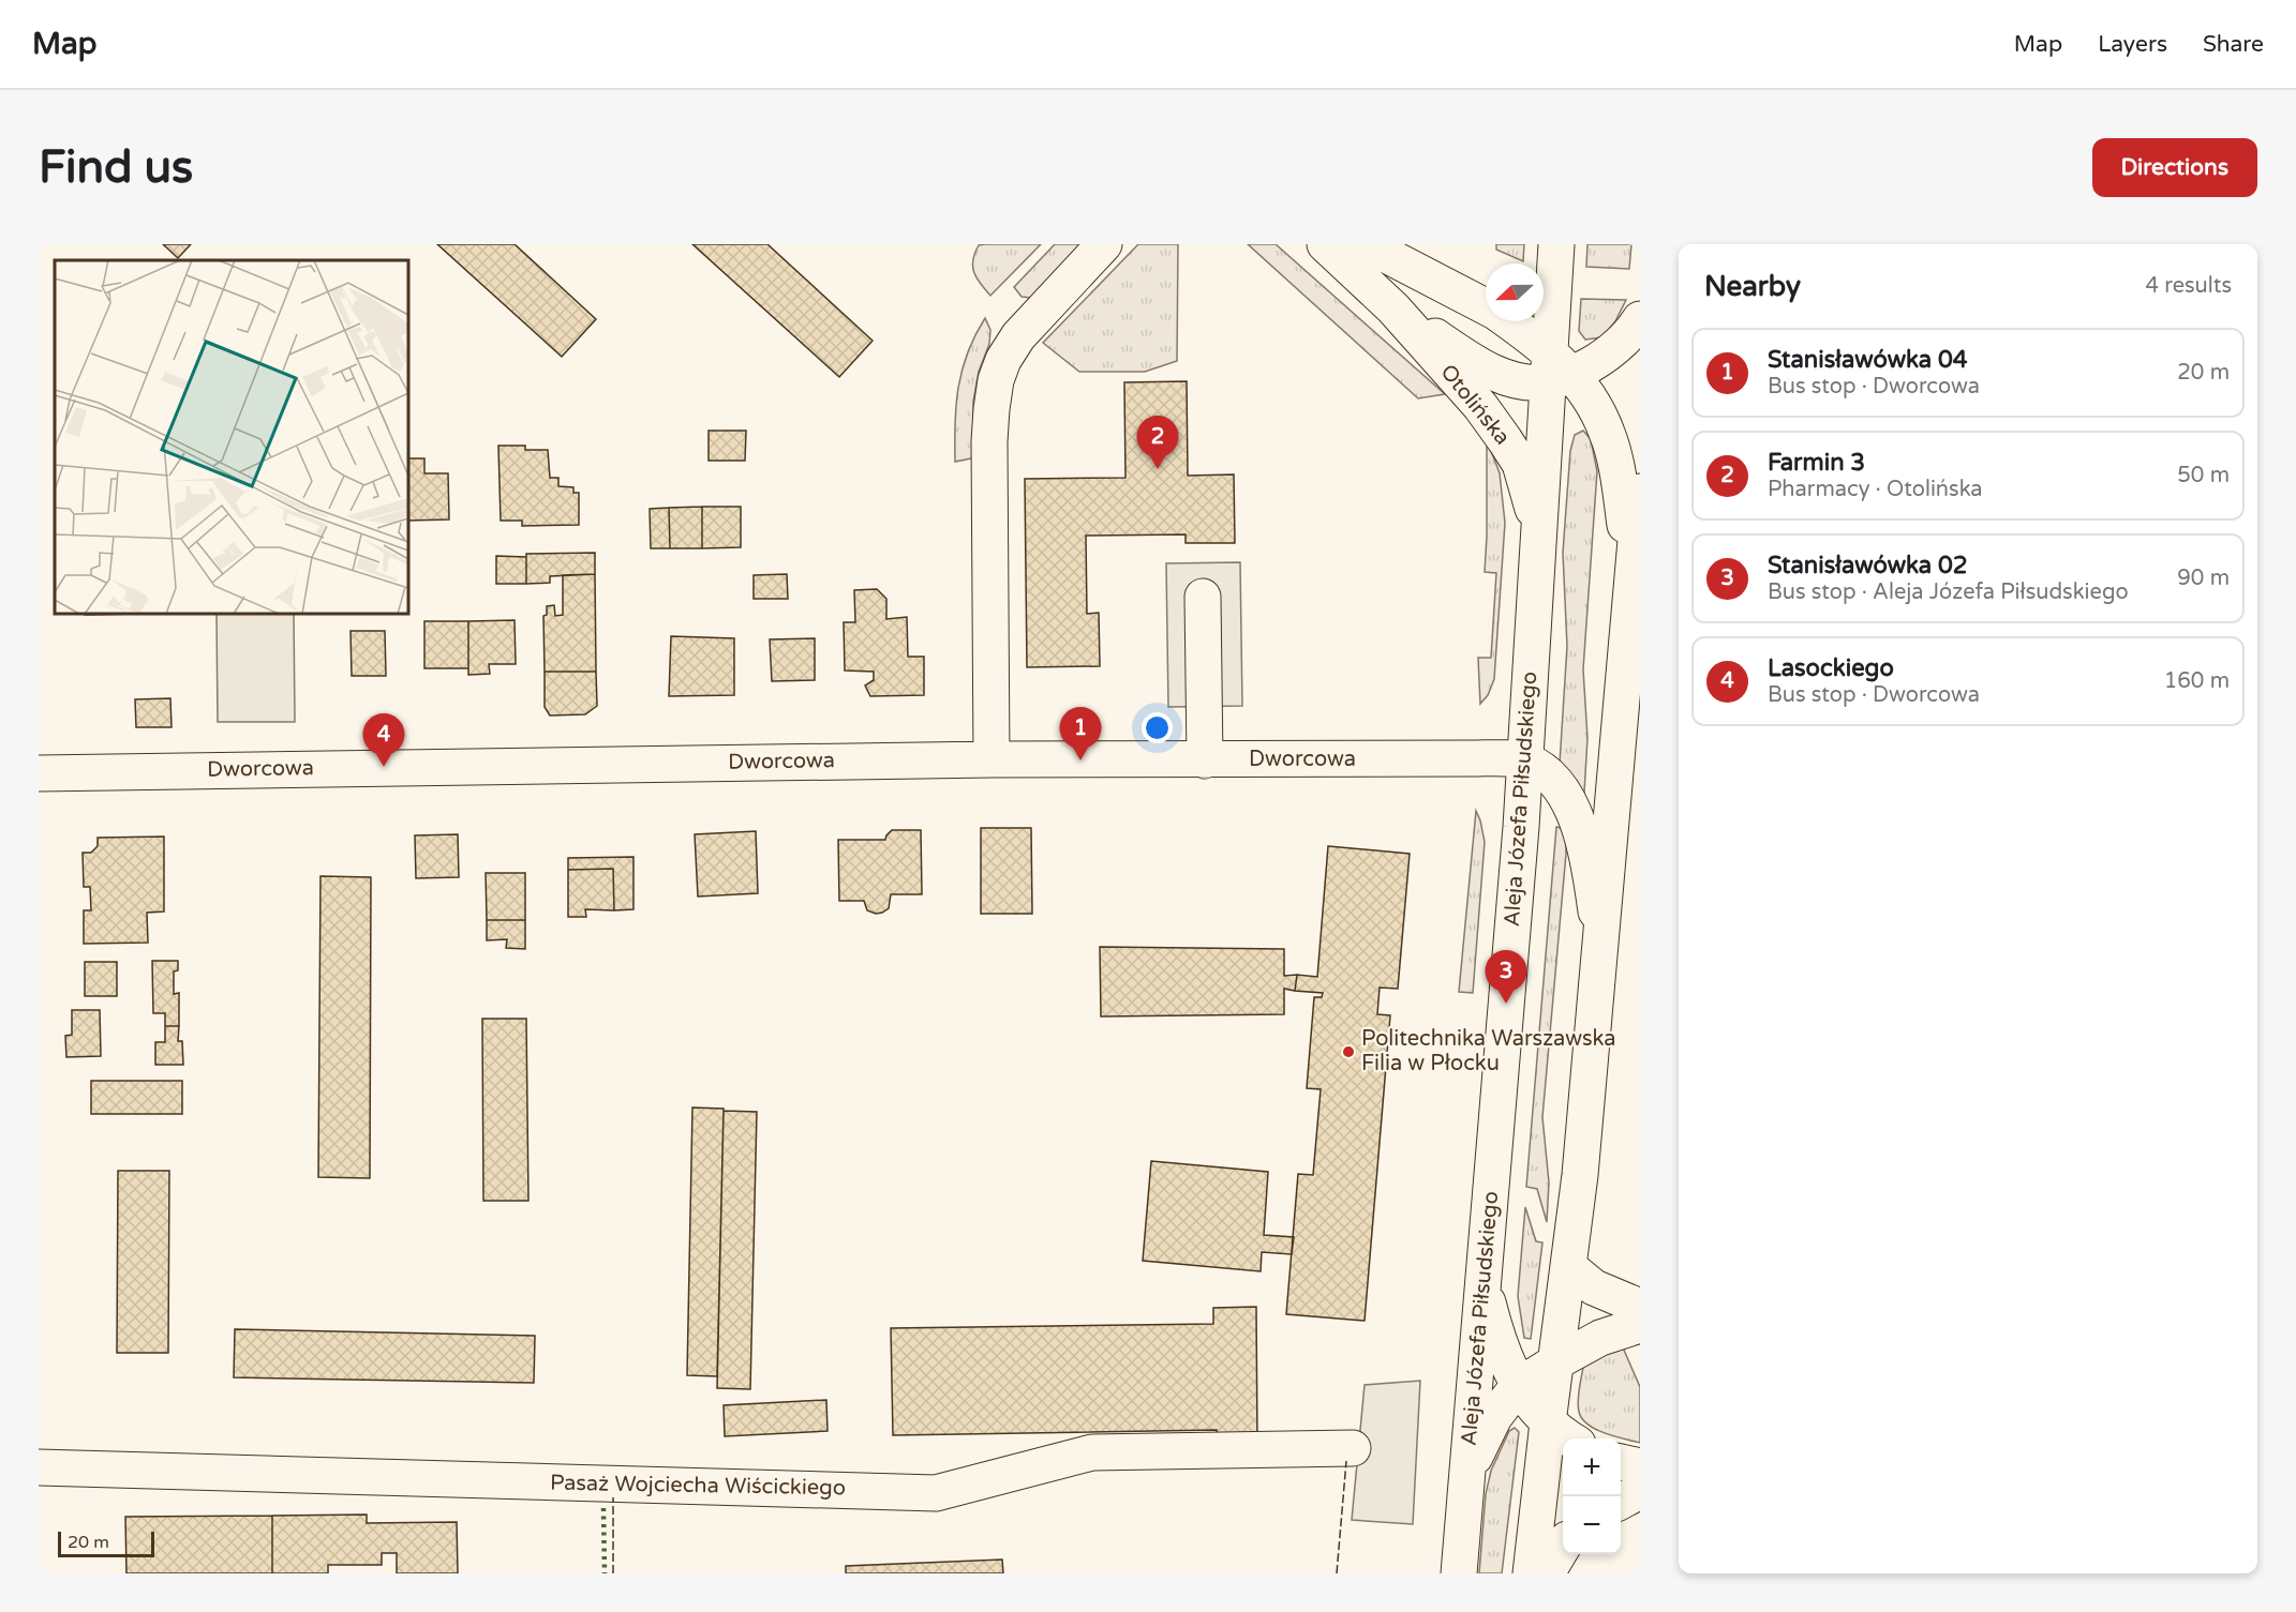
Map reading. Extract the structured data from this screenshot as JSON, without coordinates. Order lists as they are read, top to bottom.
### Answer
{
  "streets": {
    "main road": [
      "Otolińska",
      "Dworcowa",
      "Aleja Józefa Piłsudskiego",
      "Pasaż Wojciecha Wiścickiego"
    ]
  },
  "crossings": [
    ["Otolińska", "Aleja Józefa Piłsudskiego"],
    ["Dworcowa", "Aleja Józefa Piłsudskiego"]
  ],
  "places": ["Politechnika Warszawska Filia w Płocku"],
  "scale_bar": "20 m",
  "north": "left",
  "page": {
    "header": "Map",
    "nav": ["Map", "Layers", "Share"],
    "buttons": "Directions",
    "title": "Find us",
    "heading": ["Nearby", "4 results"],
    "list": [
      {
        "mark": "1",
        "name": "Stanisławówka 04",
        "note": "Bus stop · Dworcowa",
        "value": "20 m"
      },
      {
        "mark": "2",
        "name": "Farmin 3",
        "note": "Pharmacy · Otolińska",
        "value": "50 m"
      },
      {
        "mark": "3",
        "name": "Stanisławówka 02",
        "note": "Bus stop · Aleja Józefa Piłsudskiego",
        "value": "90 m"
      },
      {
        "mark": "4",
        "name": "Lasockiego",
        "note": "Bus stop · Dworcowa",
        "value": "160 m"
      }
    ],
    "pins": [
      "2",
      "1",
      "4",
      "3"
    ],
    "map_buttons": ["+", "−"],
    "scale": "20 m"
  }
}
